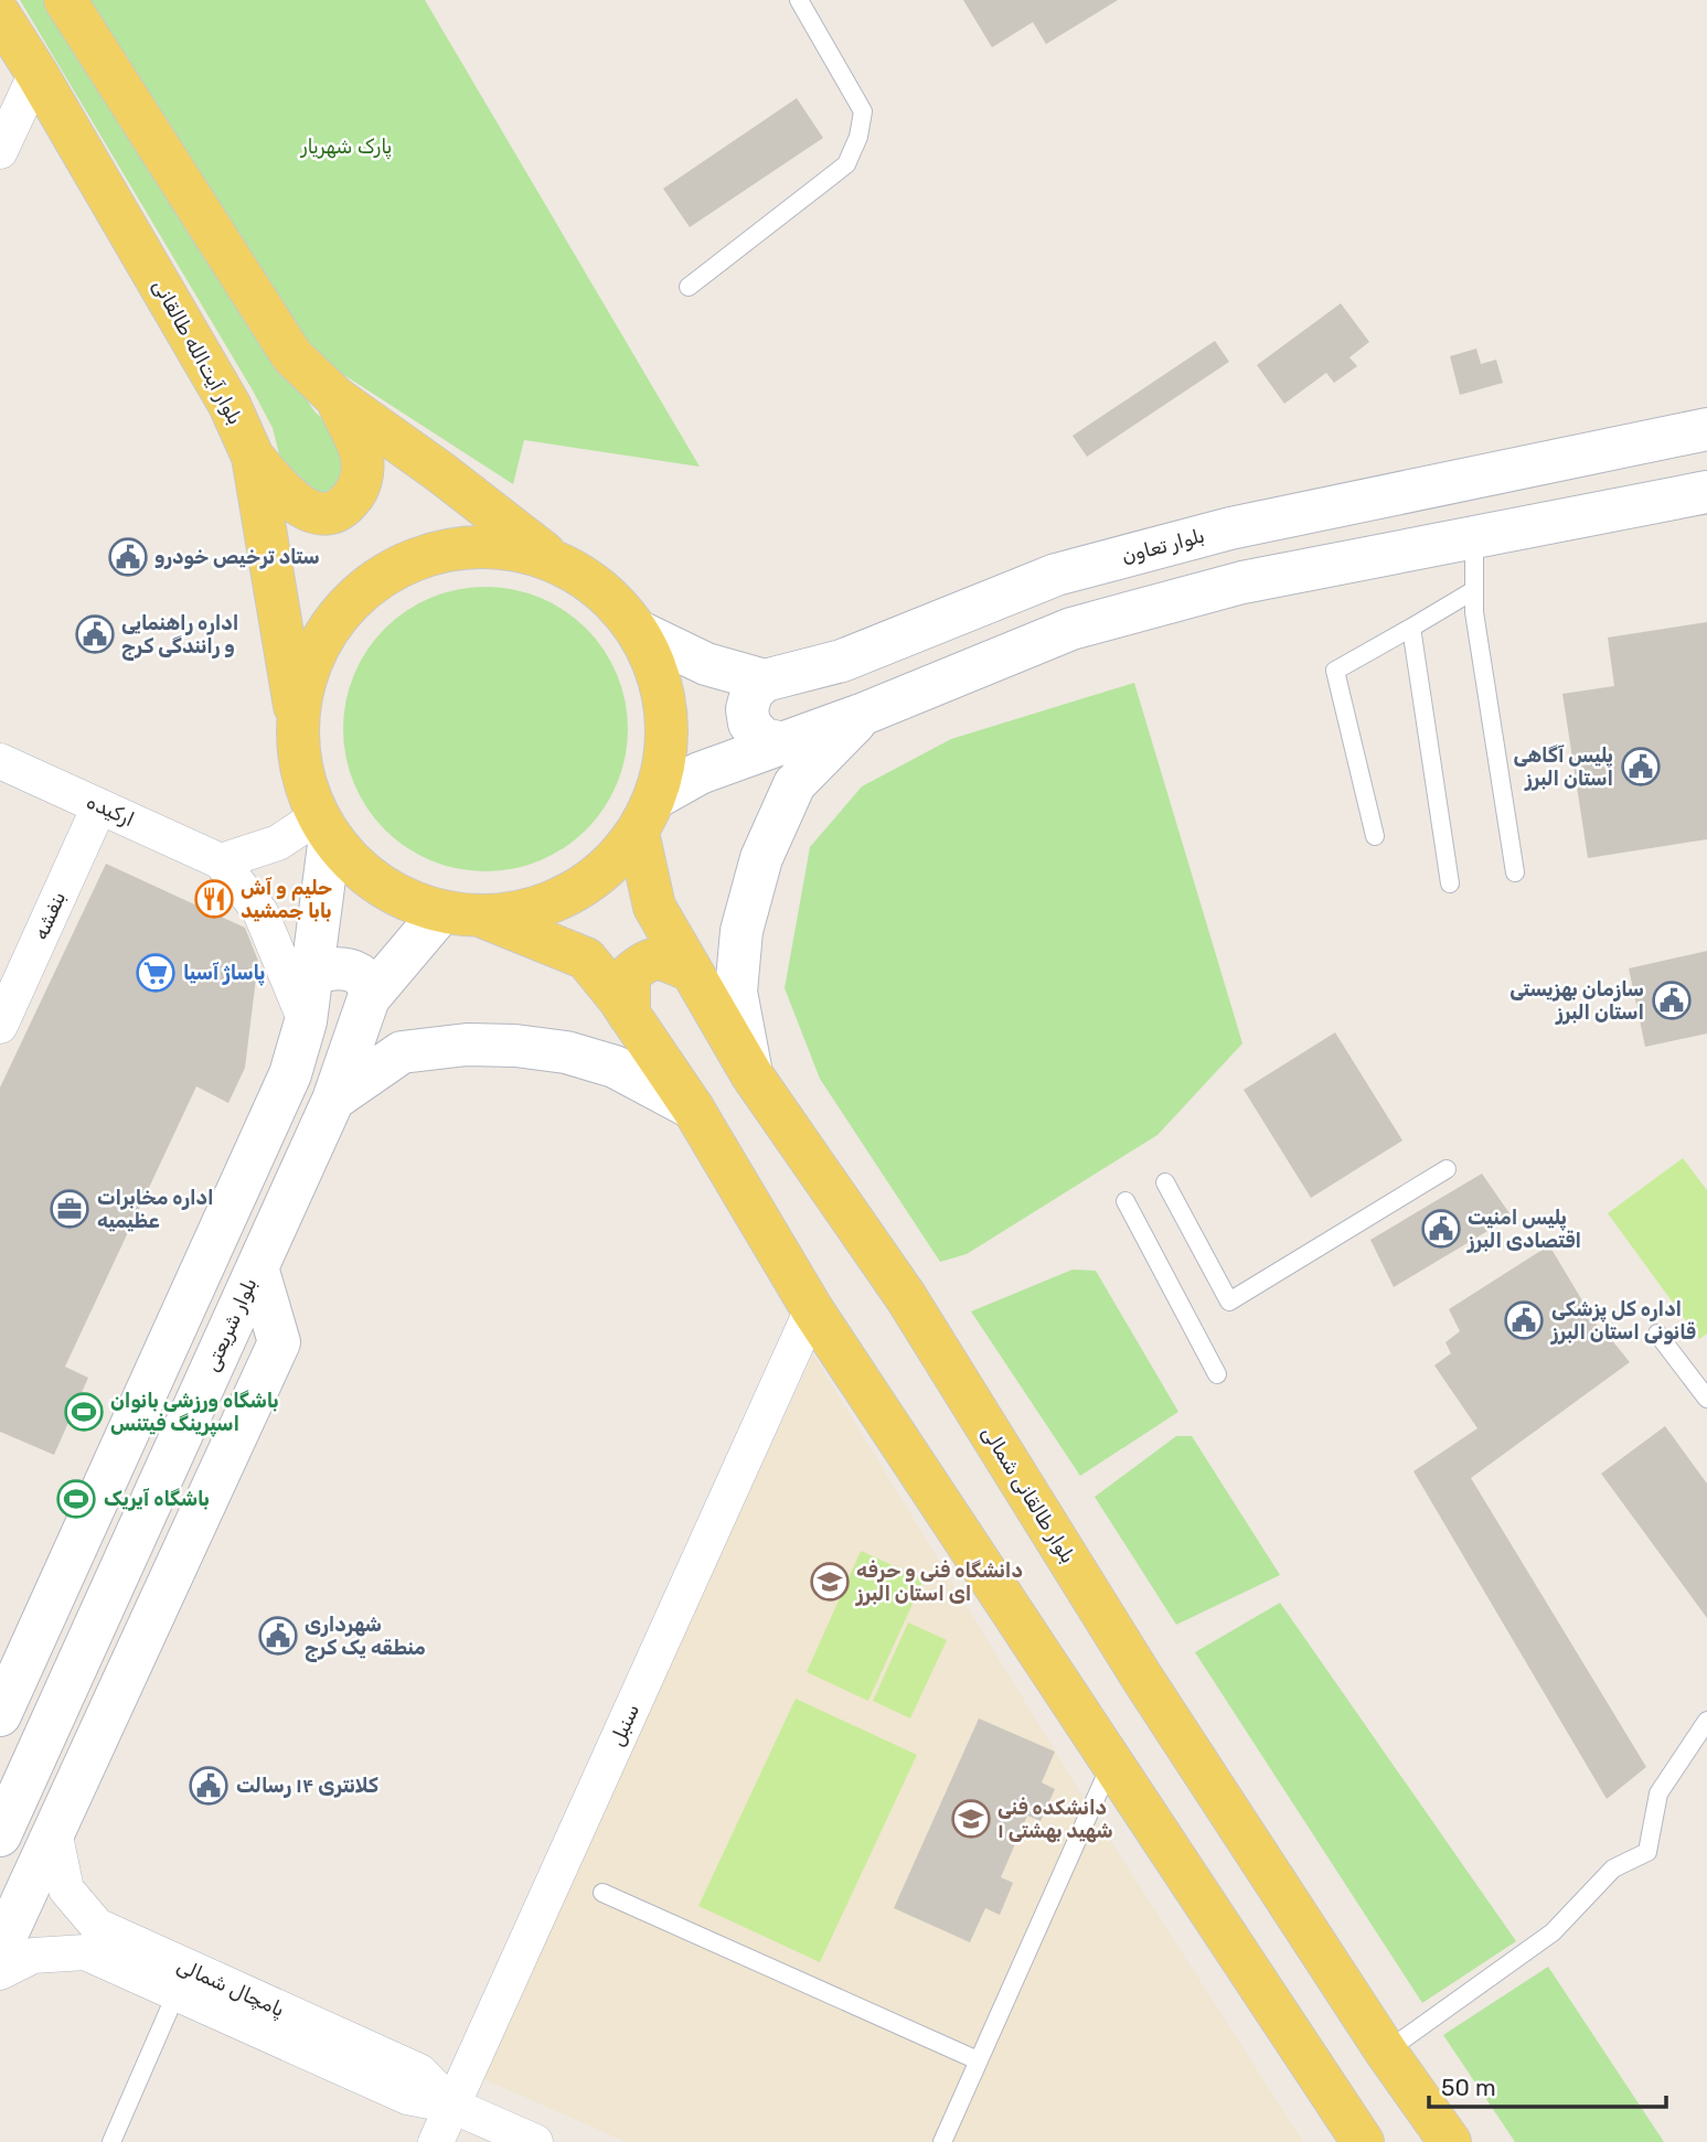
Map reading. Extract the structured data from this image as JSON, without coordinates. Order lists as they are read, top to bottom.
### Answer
{
  "streets": {
    "main road": [
      "بلوار آیت‌الله طالقانی",
      "بلوار تعاون",
      "بلوار شریعتی",
      "بلوار طالقانی شمالی"
    ],
    "street": [
      "ارکیده",
      "بنفشه",
      "سنبل",
      "پامچال شمالی"
    ]
  },
  "crossings": [
    ["ارکیده", "بنفشه"],
    ["سنبل", "پامچال شمالی"]
  ],
  "parks": ["پارک شهریار"],
  "places": {
    "public building": [
      "ستاد ترخیص خودرو",
      "اداره راهنمایی و رانندگی کرج",
      "پلیس آگاهی استان البرز",
      "سازمان بهزیستی استان البرز",
      "پلیس امنیت اقتصادی البرز",
      "اداره کل پزشکی قانونی استان البرز",
      "شهرداری منطقه یک کرج",
      "کلانتری ۱۴ رسالت"
    ],
    "restaurant": ["حلیم و آش بابا جمشید"],
    "supermarket": ["پاساژ آسیا"],
    "office": ["اداره مخابرات عظیمیه"],
    "sports": ["باشگاه ورزشی بانوان اسپرینگ فیتنس", "باشگاه آیریک"],
    "school or university": ["دانشگاه فنی و حرفه ای استان البرز", "دانشکده فنی شهید بهشتی ۱"]
  },
  "scale_bar": "50 m"
}
